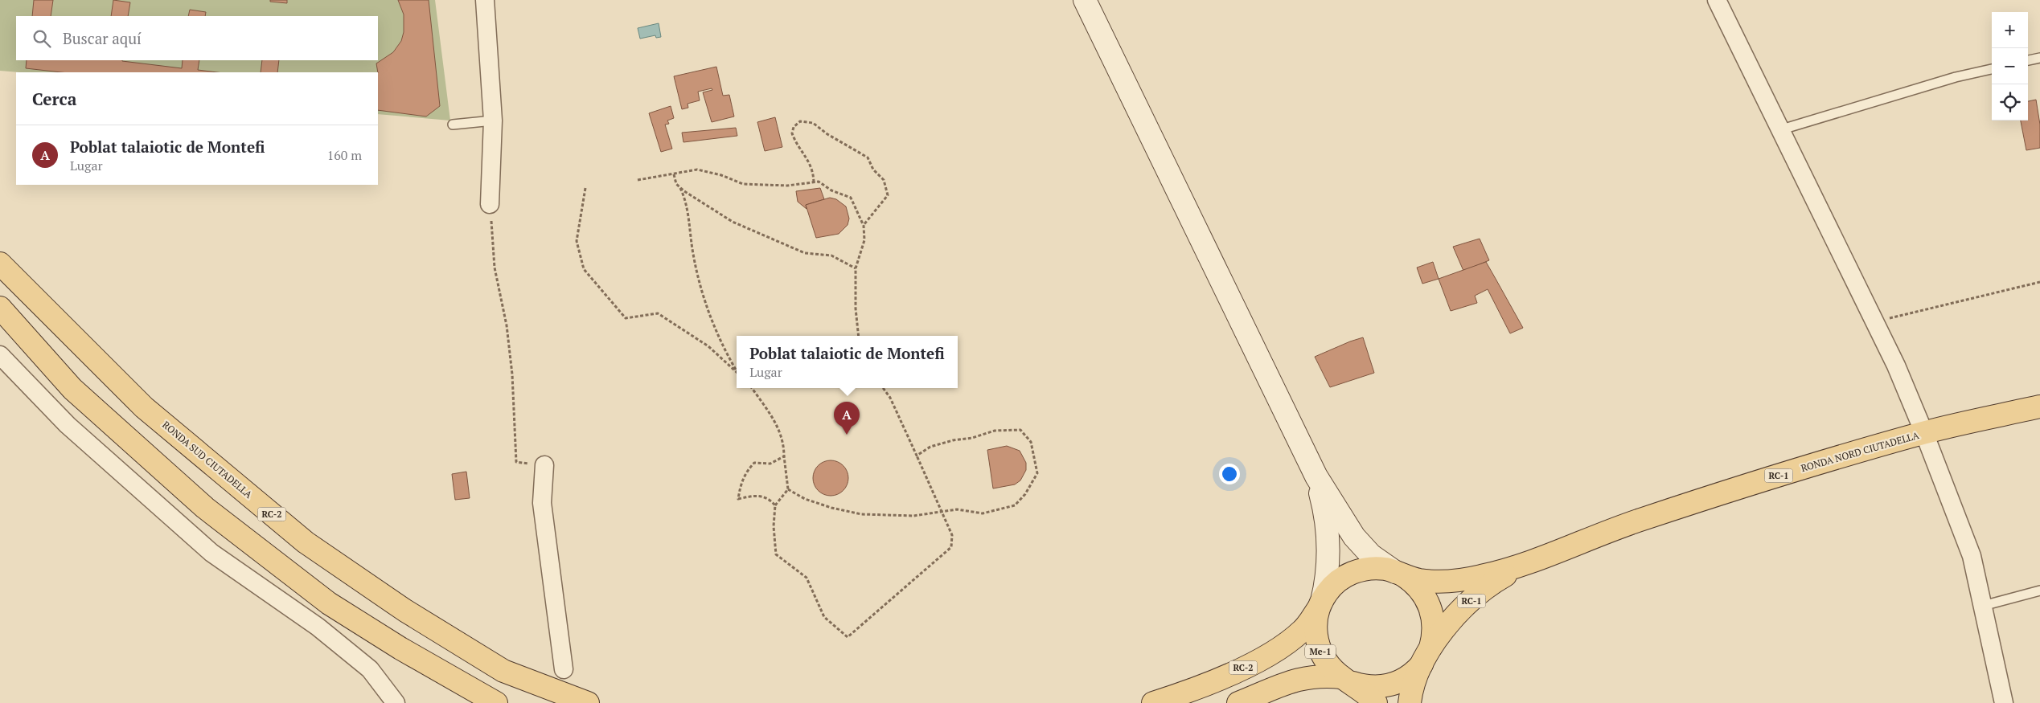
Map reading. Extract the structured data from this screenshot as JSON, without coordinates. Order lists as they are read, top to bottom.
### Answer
{
  "streets": {
    "main road": [
      "RONDA NORD CIUTADELLA",
      "RONDA SUD CIUTADELLA",
      "RC-1",
      "RC-2",
      "Me-1"
    ]
  },
  "crossings": [
    ["RONDA NORD CIUTADELLA", "RC-1"],
    ["RC-1", "RC-2"],
    ["RC-1", "Me-1"],
    ["RC-2", "Me-1"]
  ],
  "page": {
    "map_buttons": ["+", "−"],
    "search": "Buscar aquí",
    "heading": "Cerca",
    "list": [
      {
        "mark": "A",
        "name": "Poblat talaiotic de Montefi",
        "note": "Lugar",
        "value": "160 m"
      }
    ],
    "popup": ["Poblat talaiotic de Montefi", "Lugar"],
    "pins": "A"
  }
}
